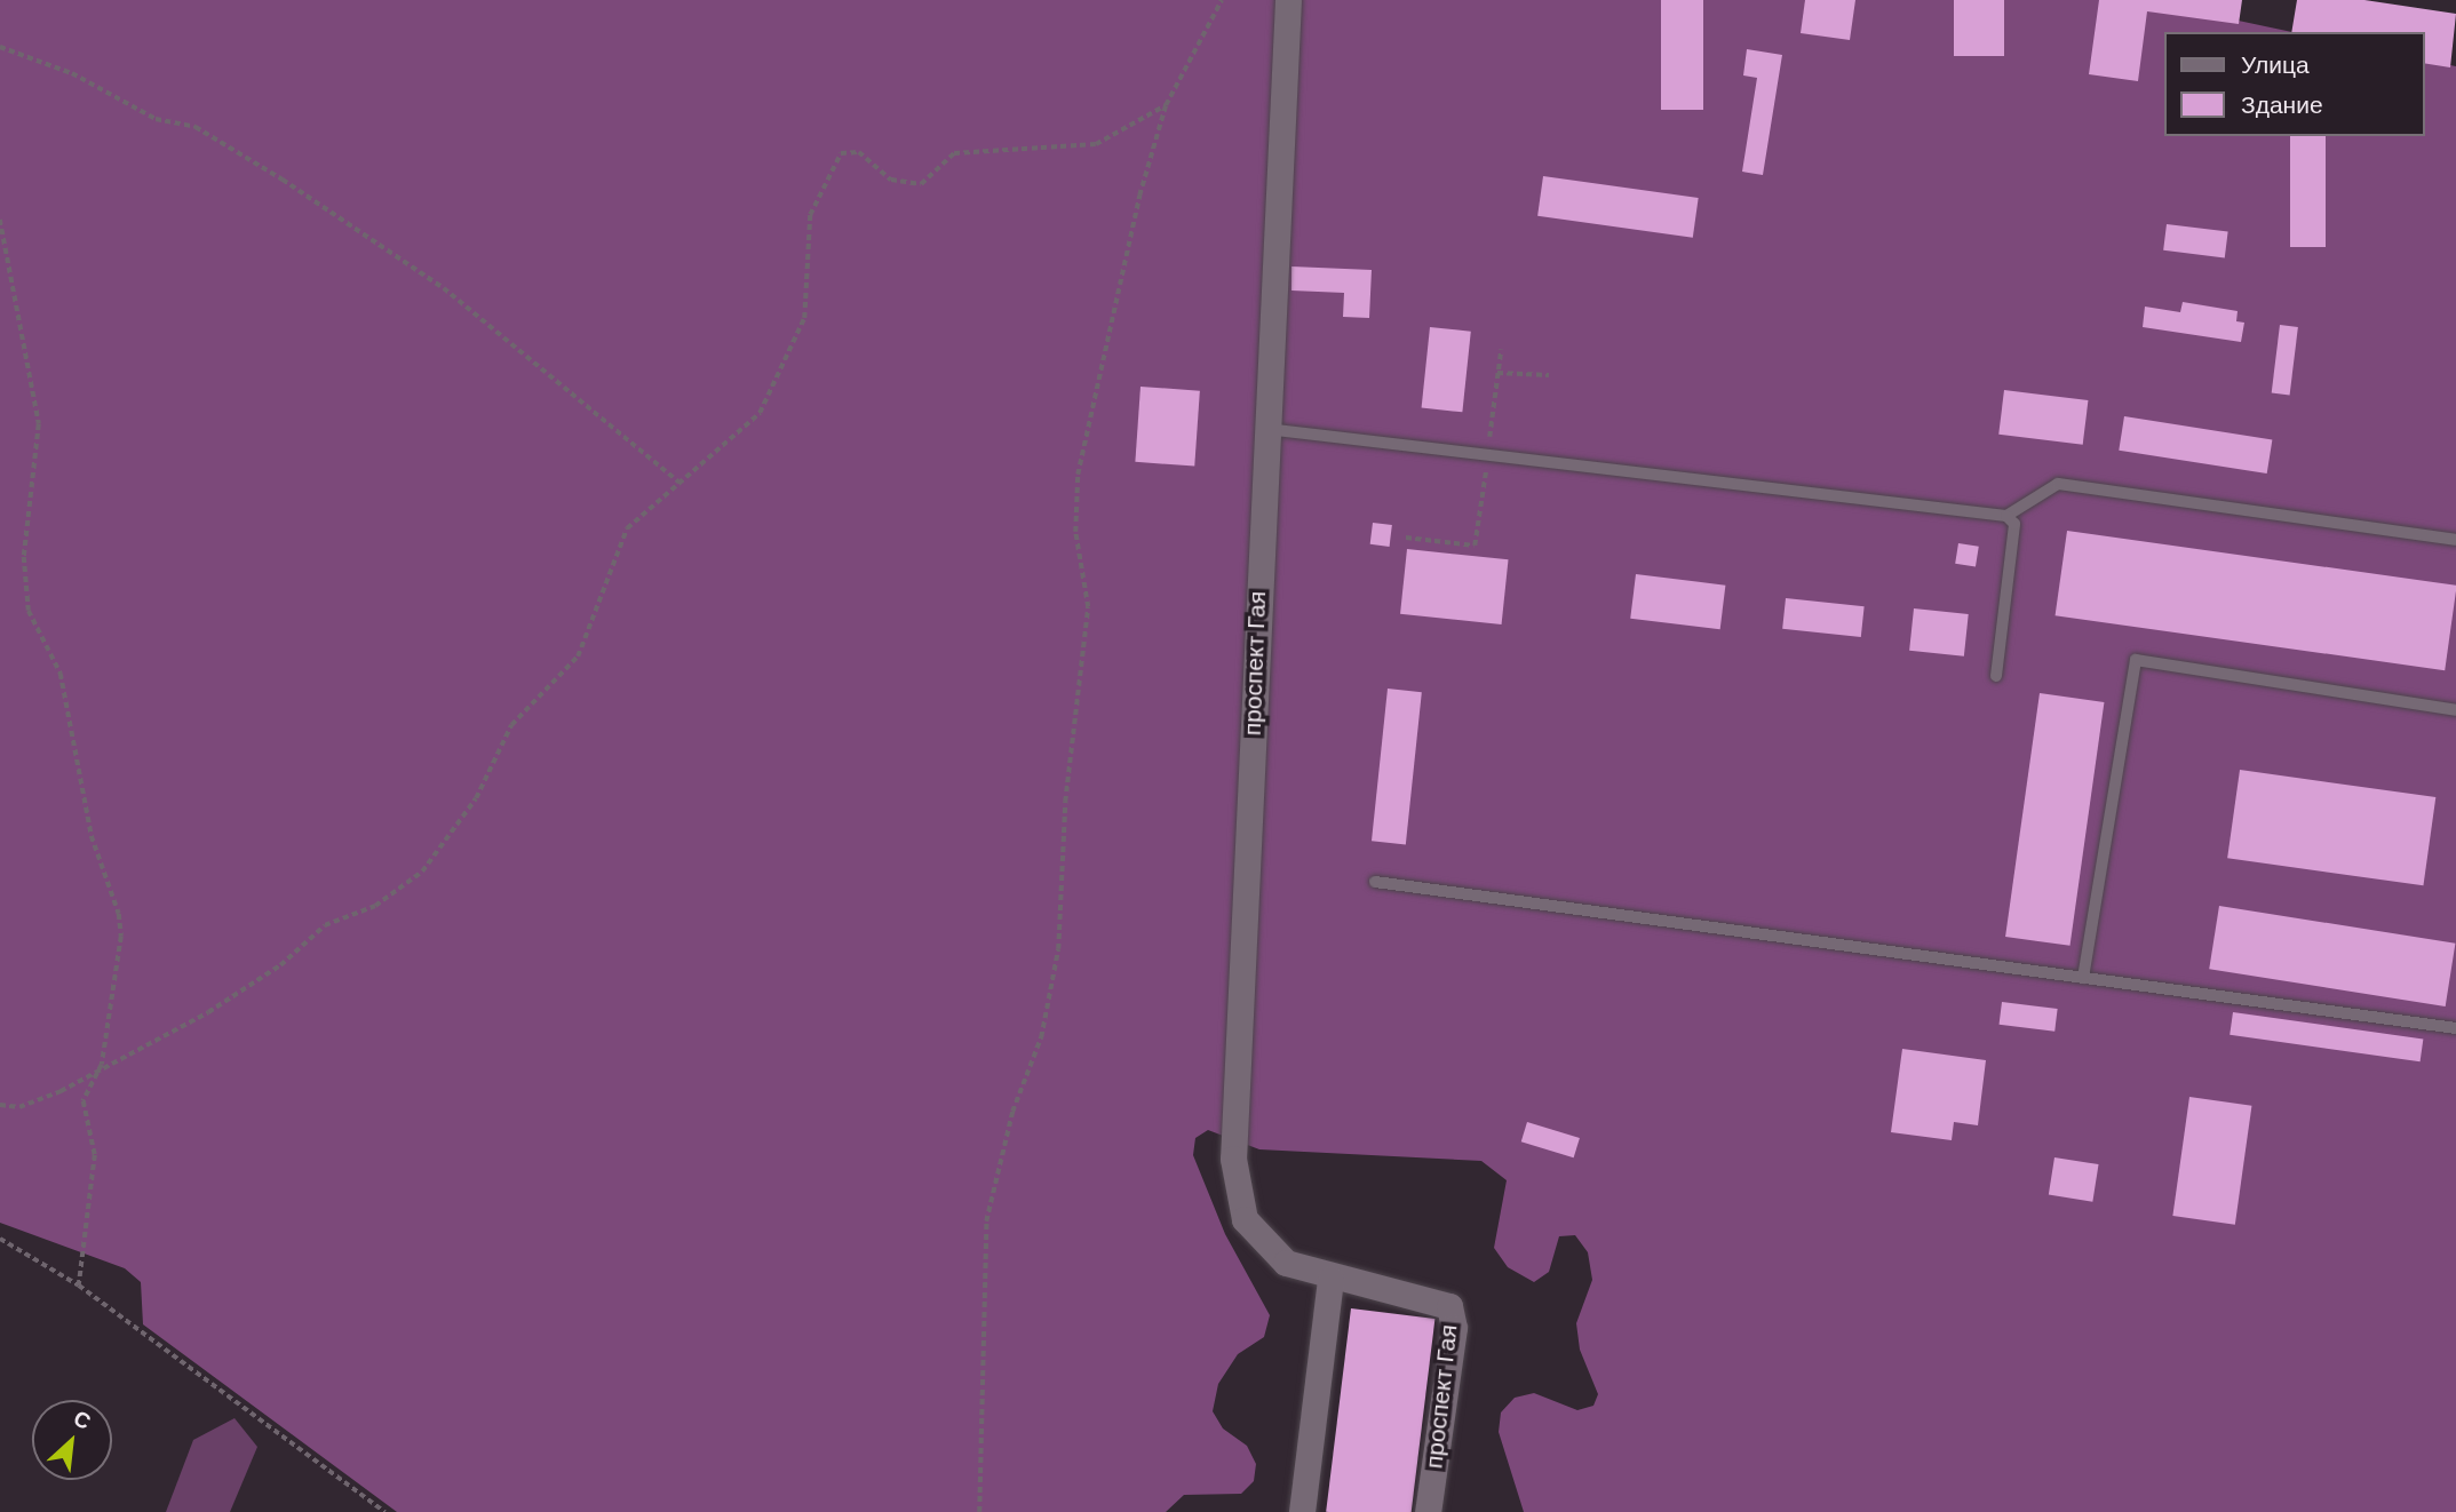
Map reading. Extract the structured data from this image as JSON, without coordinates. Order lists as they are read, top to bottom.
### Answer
{
  "streets": {
    "street": ["проспект Гая"]
  },
  "legend": ["Улица", "Здание"],
  "north": "top right"
}
